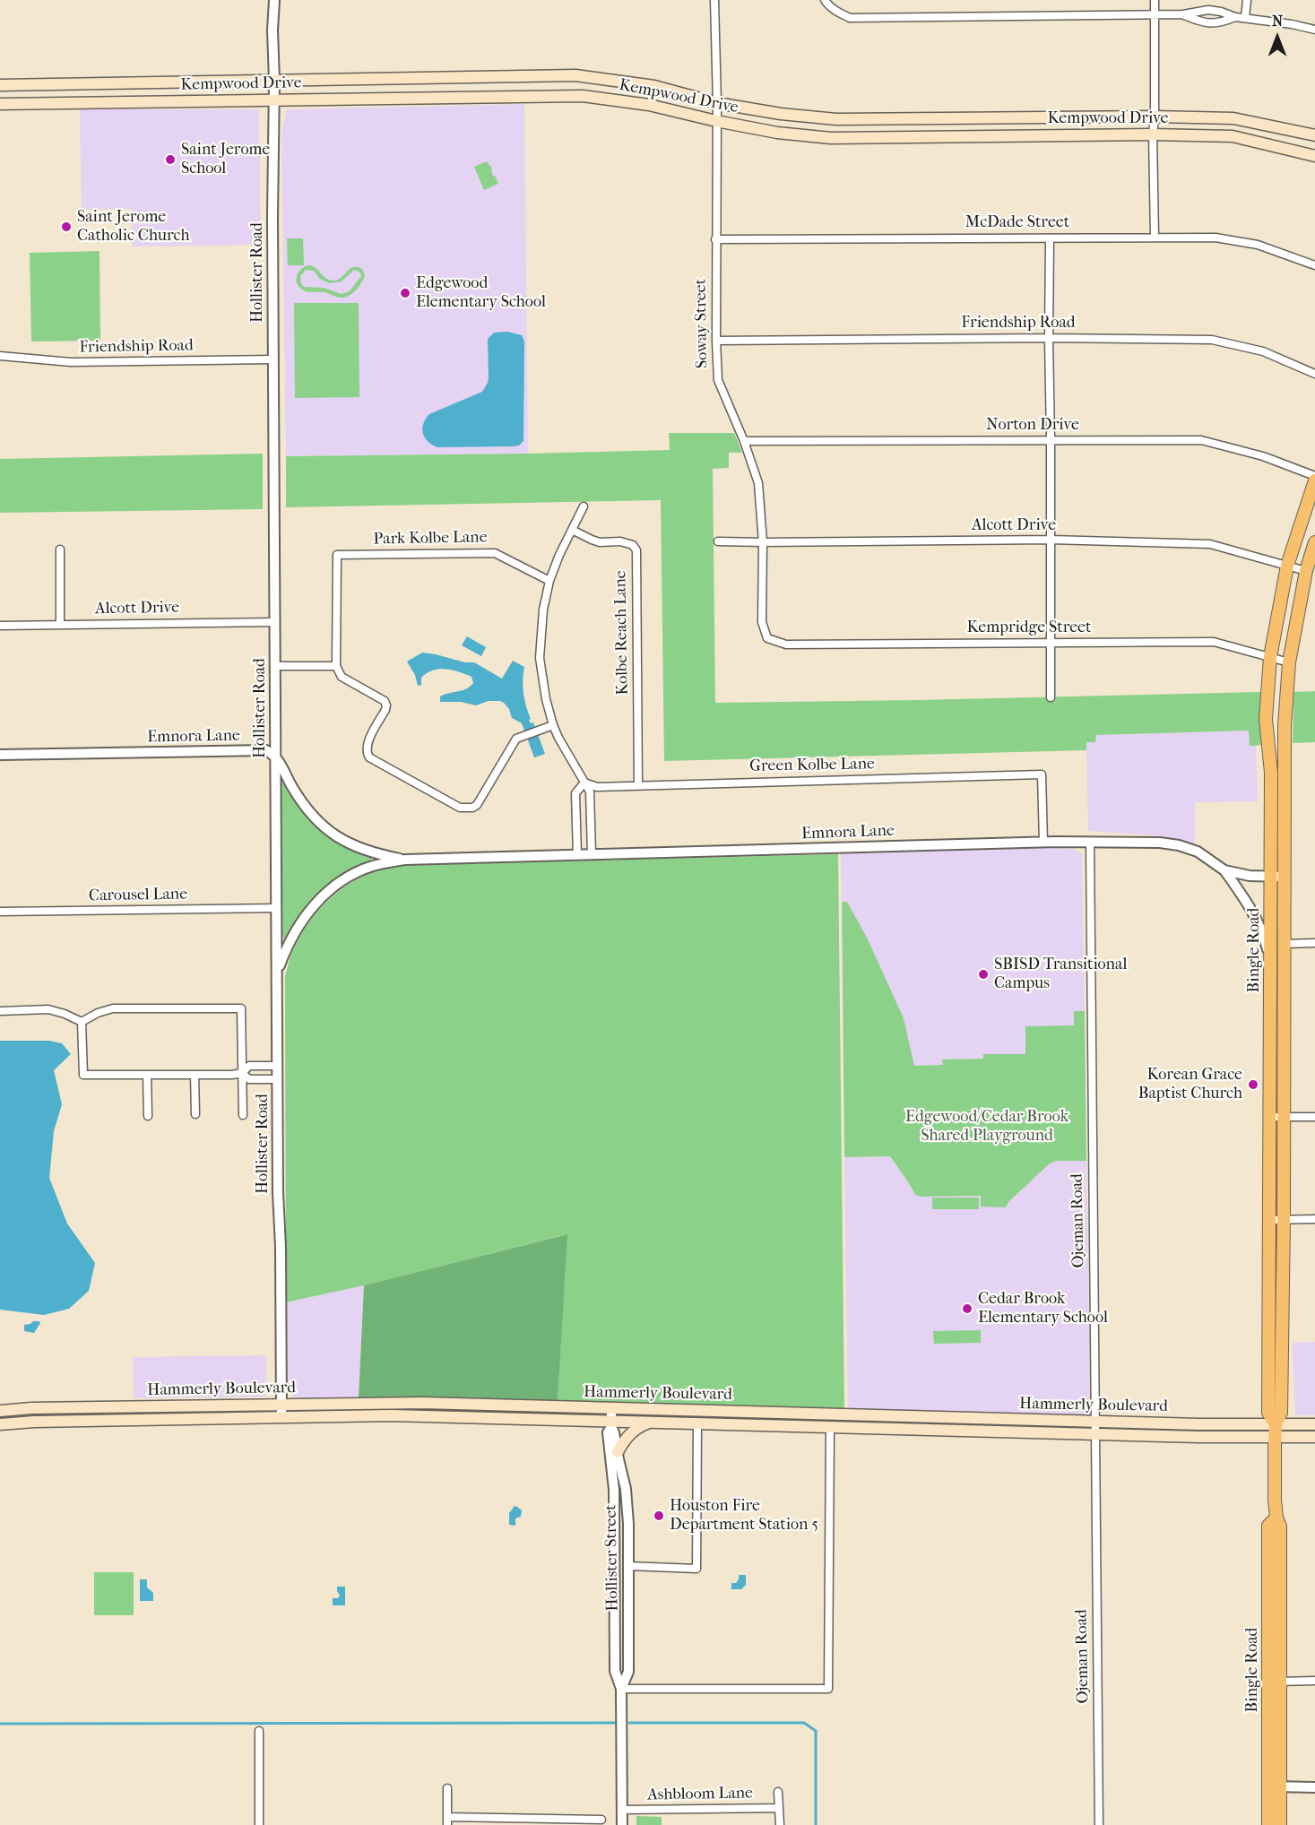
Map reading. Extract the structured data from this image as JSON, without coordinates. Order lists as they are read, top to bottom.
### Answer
{
  "streets": {
    "main road": ["Kempwood Drive", "Bingle Road", "Hammerly Boulevard"],
    "street": [
      "McDade Street",
      "Hollister Road",
      "Soway Street",
      "Friendship Road",
      "Norton Drive",
      "Alcott Drive",
      "Park Kolbe Lane",
      "Kempridge Street",
      "Kolbe Reach Lane",
      "Emnora Lane",
      "Green Kolbe Lane",
      "Carousel Lane",
      "Ojeman Road",
      "Hollister Street",
      "Ashbloom Lane"
    ]
  },
  "crossings": [
    ["Kempwood Drive", "Hollister Road"],
    ["Kempwood Drive", "Soway Street"],
    ["McDade Street", "Soway Street"],
    ["Hollister Road", "Friendship Road"],
    ["Hollister Road", "Alcott Drive"],
    ["Hollister Road", "Emnora Lane"],
    ["Hollister Road", "Carousel Lane"],
    ["Hollister Road", "Hammerly Boulevard"],
    ["Soway Street", "Friendship Road"],
    ["Soway Street", "Norton Drive"],
    ["Soway Street", "Alcott Drive"],
    ["Soway Street", "Kempridge Street"],
    ["Alcott Drive", "Bingle Road"],
    ["Kempridge Street", "Bingle Road"],
    ["Kolbe Reach Lane", "Green Kolbe Lane"],
    ["Emnora Lane", "Green Kolbe Lane"],
    ["Emnora Lane", "Bingle Road"],
    ["Emnora Lane", "Ojeman Road"],
    ["Bingle Road", "Hammerly Boulevard"],
    ["Ojeman Road", "Hammerly Boulevard"],
    ["Hammerly Boulevard", "Hollister Street"],
    ["Hollister Street", "Ashbloom Lane"]
  ],
  "parks": ["Edgewood/Cedar Brook Shared Playground"],
  "places": [
    "Saint Jerome School",
    "Saint Jerome Catholic Church",
    "Edgewood Elementary School",
    "SBISD Transitional Campus",
    "Korean Grace Baptist Church",
    "Cedar Brook Elementary School",
    "Houston Fire Department Station 5"
  ],
  "north": "top"
}
